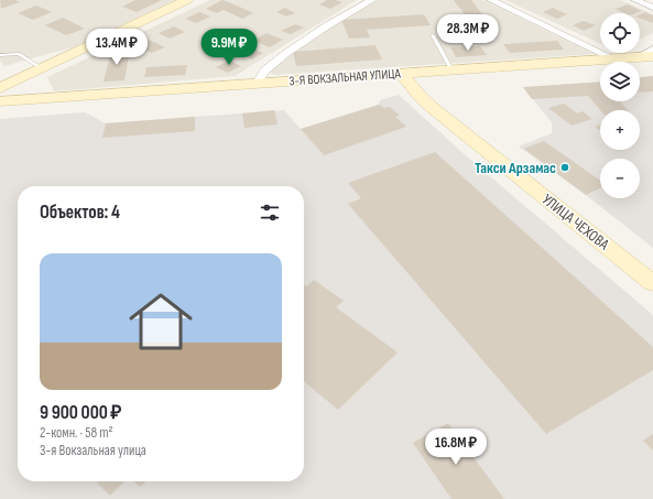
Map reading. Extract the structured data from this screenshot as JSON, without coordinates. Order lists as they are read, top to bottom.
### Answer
{
  "streets": {
    "street": ["3-Я ВОКЗАЛЬНАЯ УЛИЦА", "УЛИЦА ЧЕХОВА"]
  },
  "crossings": [
    ["3-Я ВОКЗАЛЬНАЯ УЛИЦА", "УЛИЦА ЧЕХОВА"]
  ],
  "places": ["Такси Арзамас"],
  "page": {
    "map_buttons": ["+", "−"],
    "price": [
      "28.3M ₽",
      "13.4M ₽",
      "9.9M ₽",
      "16.8M ₽"
    ],
    "heading": "Объектов: 4",
    "list": [
      {
        "name": "9 900 000 ₽",
        "note": "2-комн. · 58 m² · 3-я Вокзальная улица"
      }
    ]
  }
}
